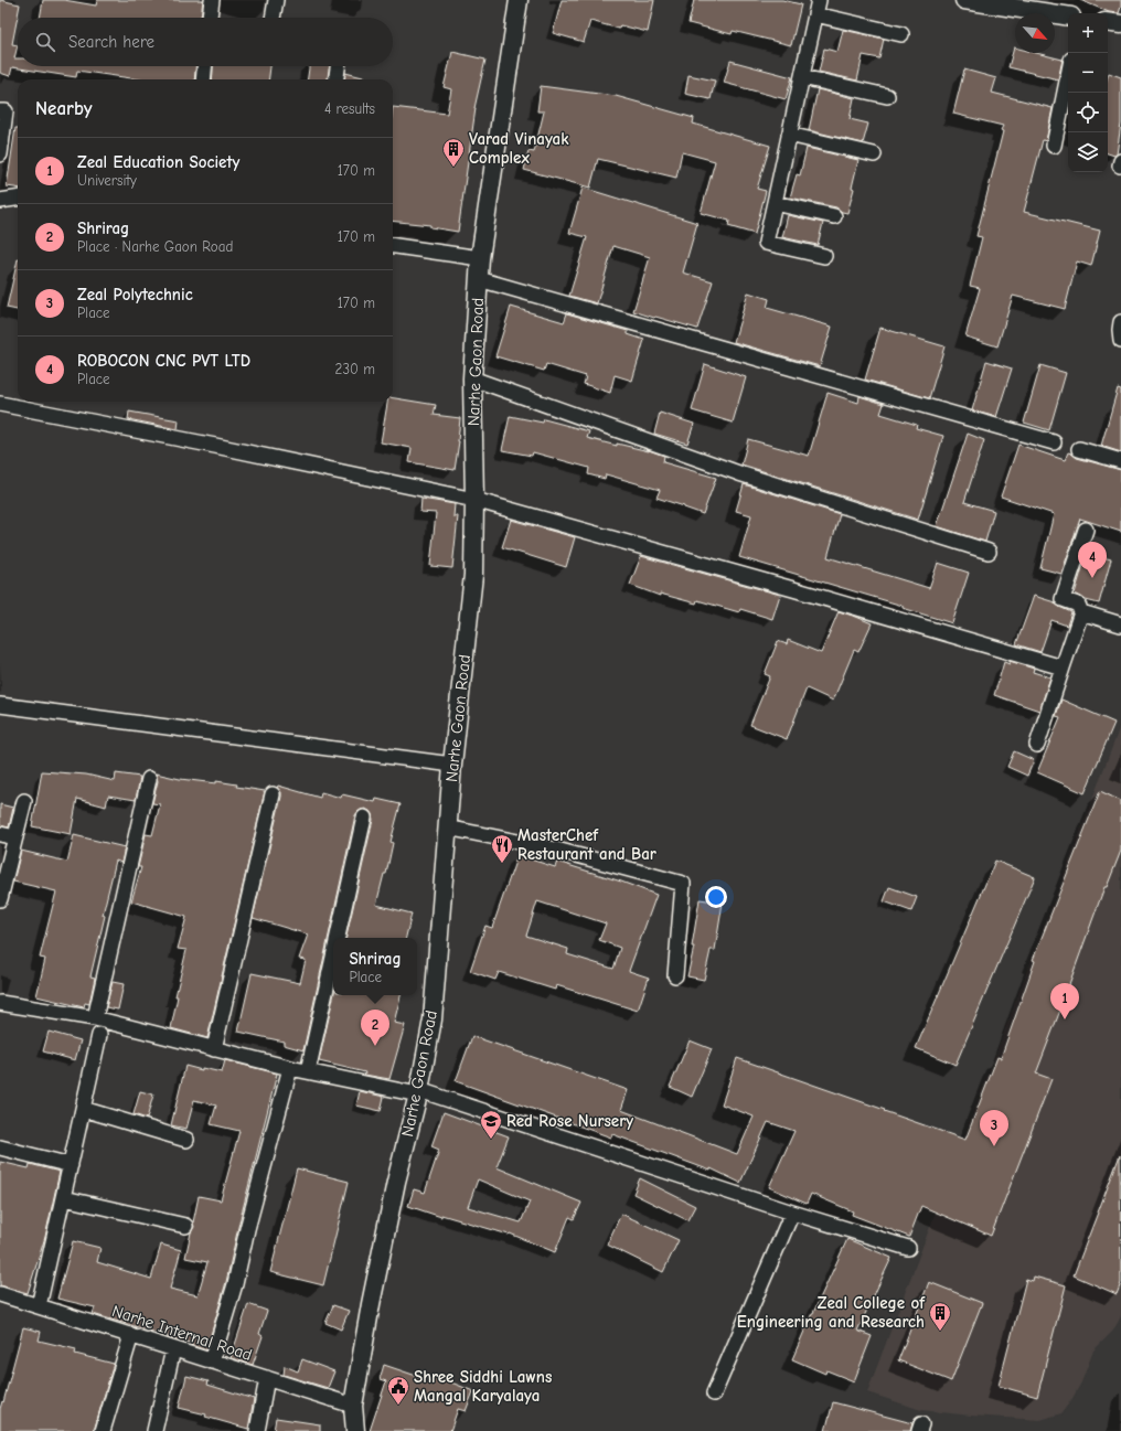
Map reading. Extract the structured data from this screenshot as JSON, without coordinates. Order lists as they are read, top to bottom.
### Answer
{
  "streets": {
    "street": ["Narhe Gaon Road", "Narhe Internal Road"]
  },
  "crossings": [
    ["Narhe Gaon Road", "Narhe Internal Road"]
  ],
  "places": {
    "building": ["Varad Vinayak Complex", "Zeal College of Engineering and Research"],
    "restaurant": ["MasterChef Restaurant and Bar"],
    "school or university": ["Red Rose Nursery"],
    "public building": ["Shree Siddhi Lawns Mangal Karyalaya"]
  },
  "north": "bottom right",
  "page": {
    "map_buttons": ["+", "−"],
    "search": "Search here",
    "heading": ["Nearby", "4 results"],
    "list": [
      {
        "mark": "1",
        "name": "Zeal Education Society",
        "note": "University",
        "value": "170 m"
      },
      {
        "mark": "2",
        "name": "Shrirag",
        "note": "Place · Narhe Gaon Road",
        "value": "170 m"
      },
      {
        "mark": "3",
        "name": "Zeal Polytechnic",
        "note": "Place",
        "value": "170 m"
      },
      {
        "mark": "4",
        "name": "ROBOCON CNC PVT LTD",
        "note": "Place",
        "value": "230 m"
      }
    ],
    "pins": [
      "4",
      "1",
      "2",
      "3"
    ],
    "popup": ["Shrirag", "Place"]
  }
}
